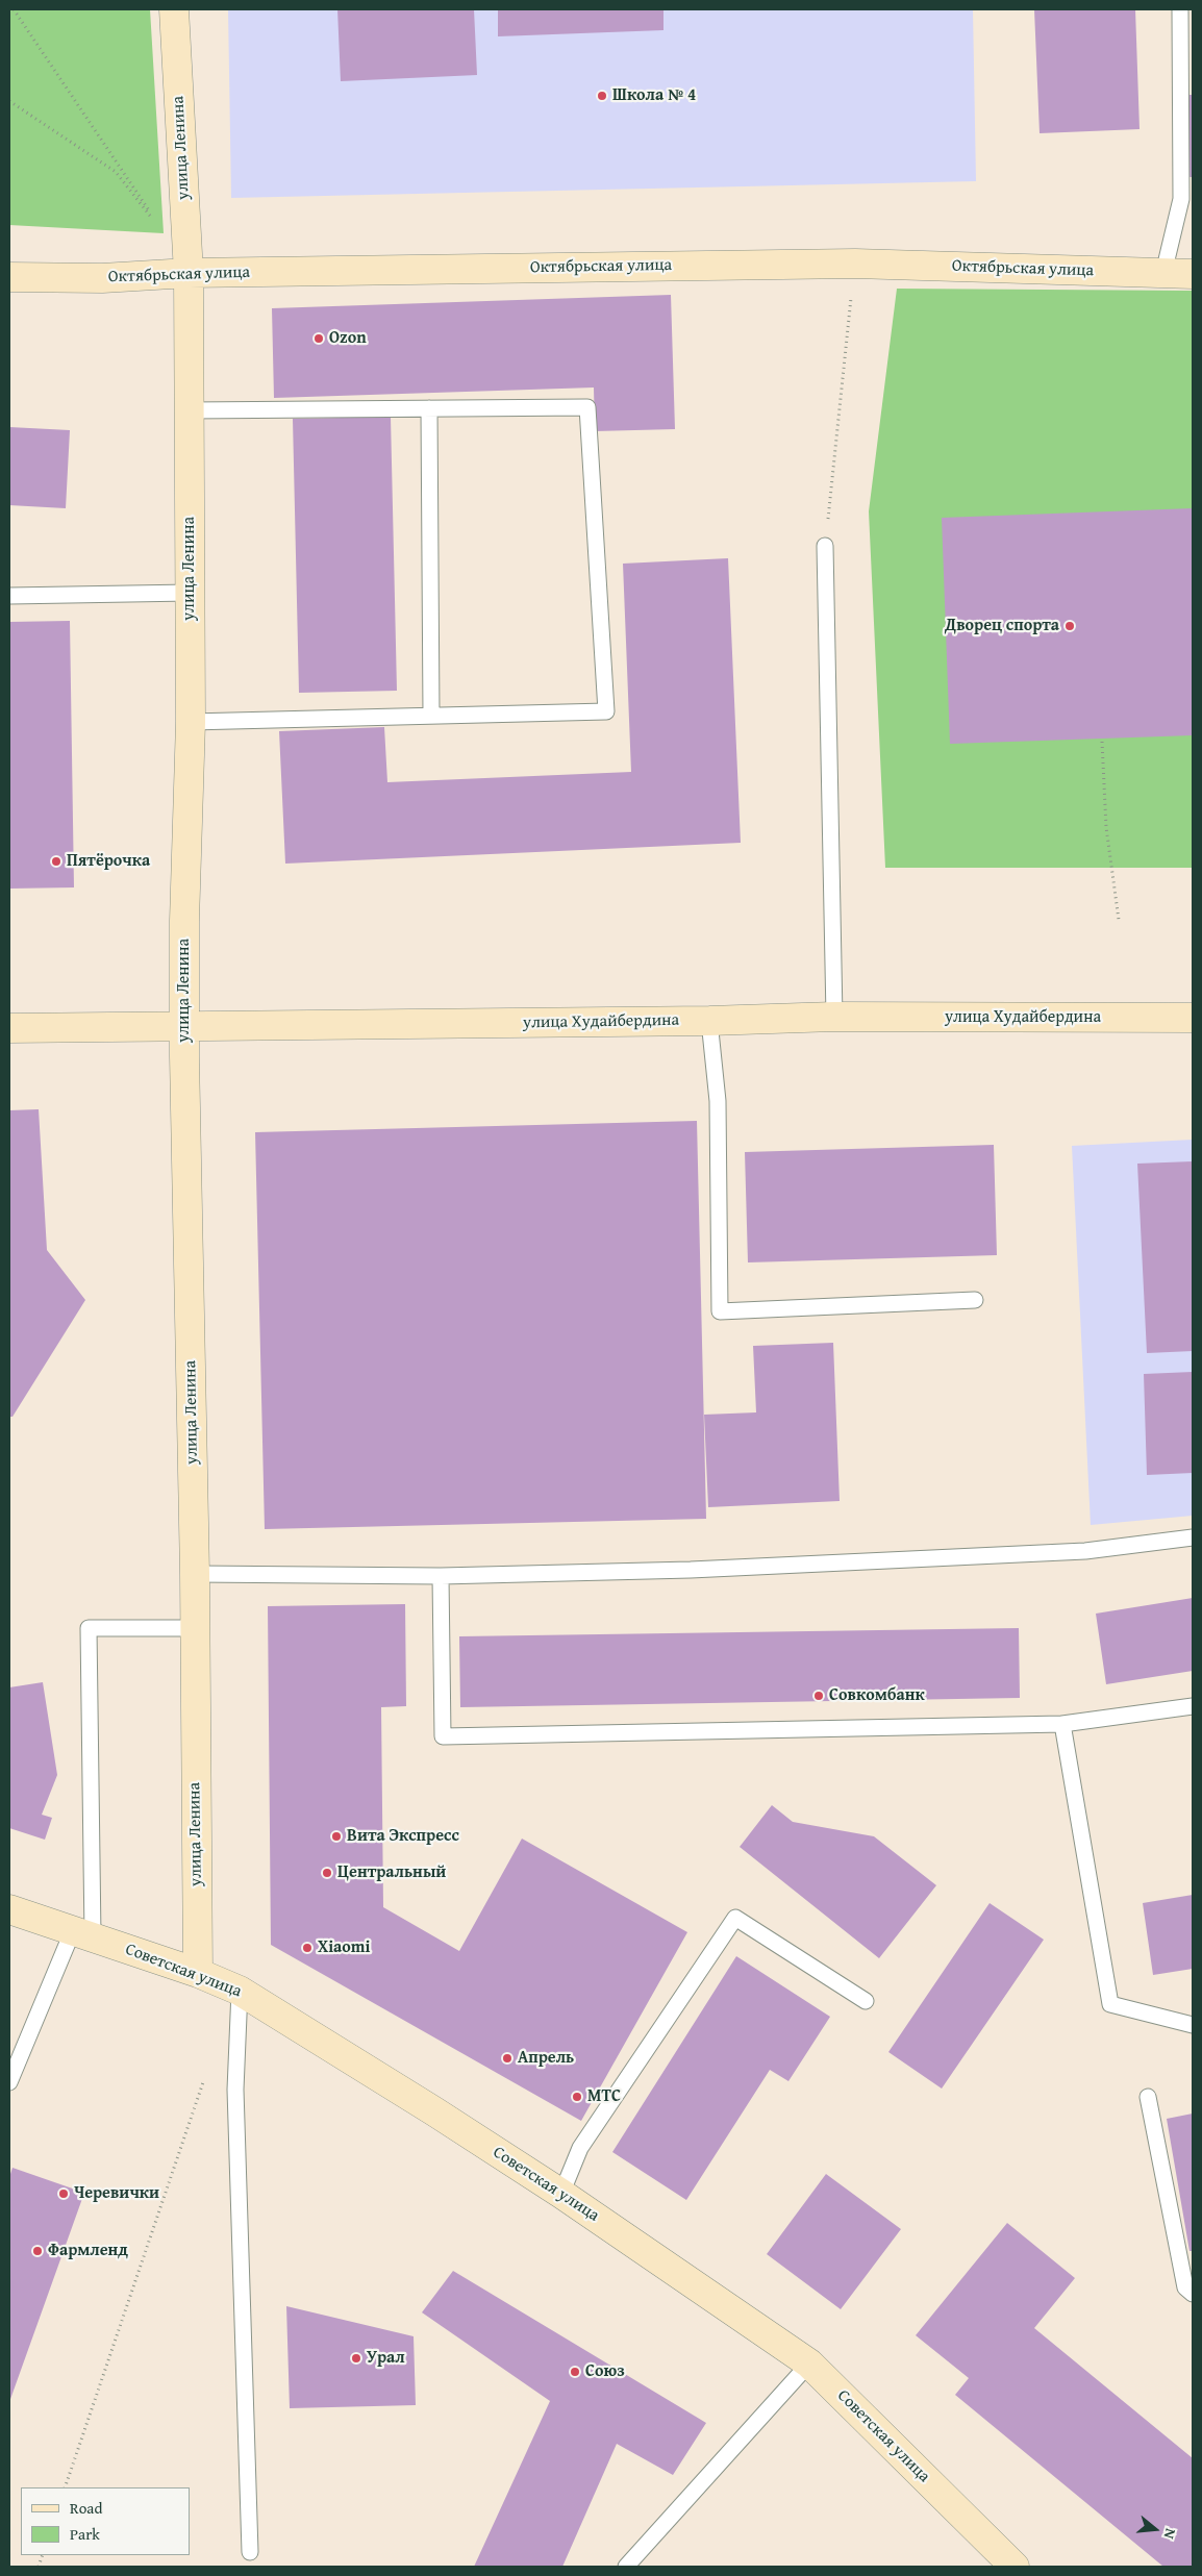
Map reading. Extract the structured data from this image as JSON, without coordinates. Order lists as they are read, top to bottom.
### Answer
{
  "streets": {
    "street": [
      "улица Ленина",
      "Октябрьская улица",
      "улица Худайбердина",
      "Советская улица"
    ]
  },
  "crossings": [
    ["улица Ленина", "Октябрьская улица"],
    ["улица Ленина", "улица Худайбердина"],
    ["улица Ленина", "Советская улица"]
  ],
  "places": [
    "Школа № 4",
    "Ozon",
    "Дворец спорта",
    "Пятёрочка",
    "Совкомбанк",
    "Вита Экспресс",
    "Центральный",
    "Xiaomi",
    "Апрель",
    "МТС",
    "Черевички",
    "Фармленд",
    "Урал",
    "Союз"
  ],
  "legend": ["Road", "Park"],
  "north": "right"
}
